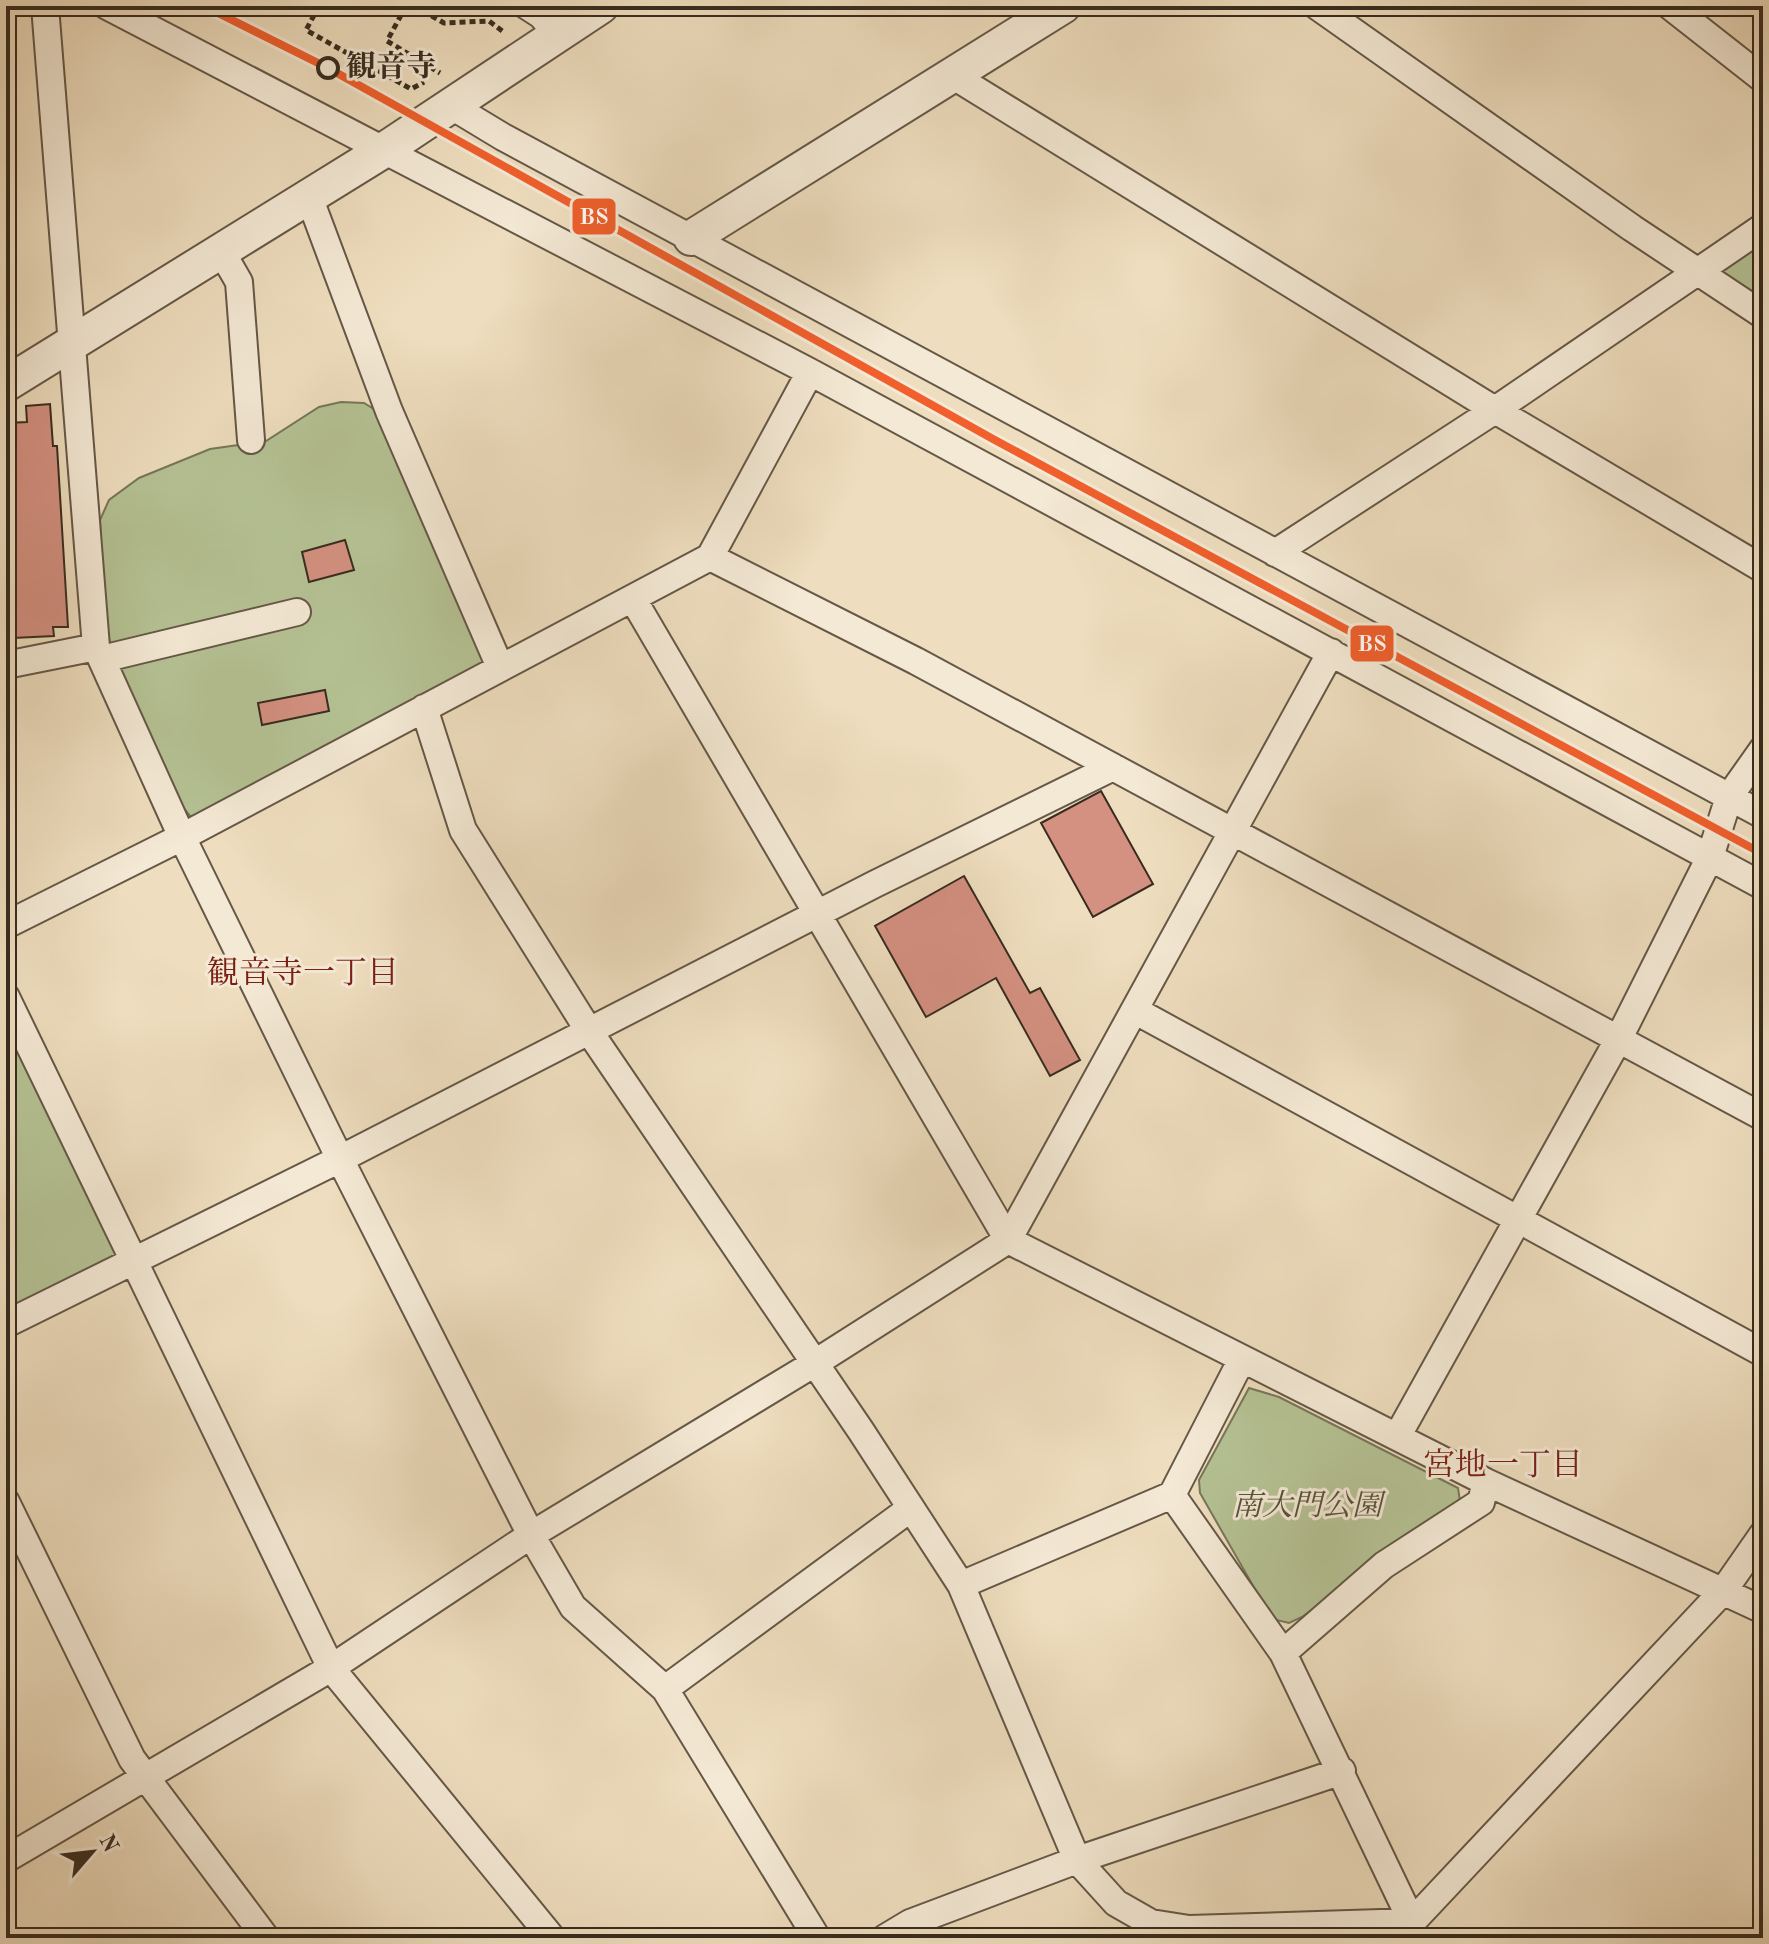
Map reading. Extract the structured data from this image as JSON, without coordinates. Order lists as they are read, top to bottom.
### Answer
{
  "districts": ["観音寺一丁目", "宮地一丁目"],
  "parks": ["南大門公園"],
  "places": ["観音寺"],
  "lines": ["transit line BS"],
  "north": "top right"
}
